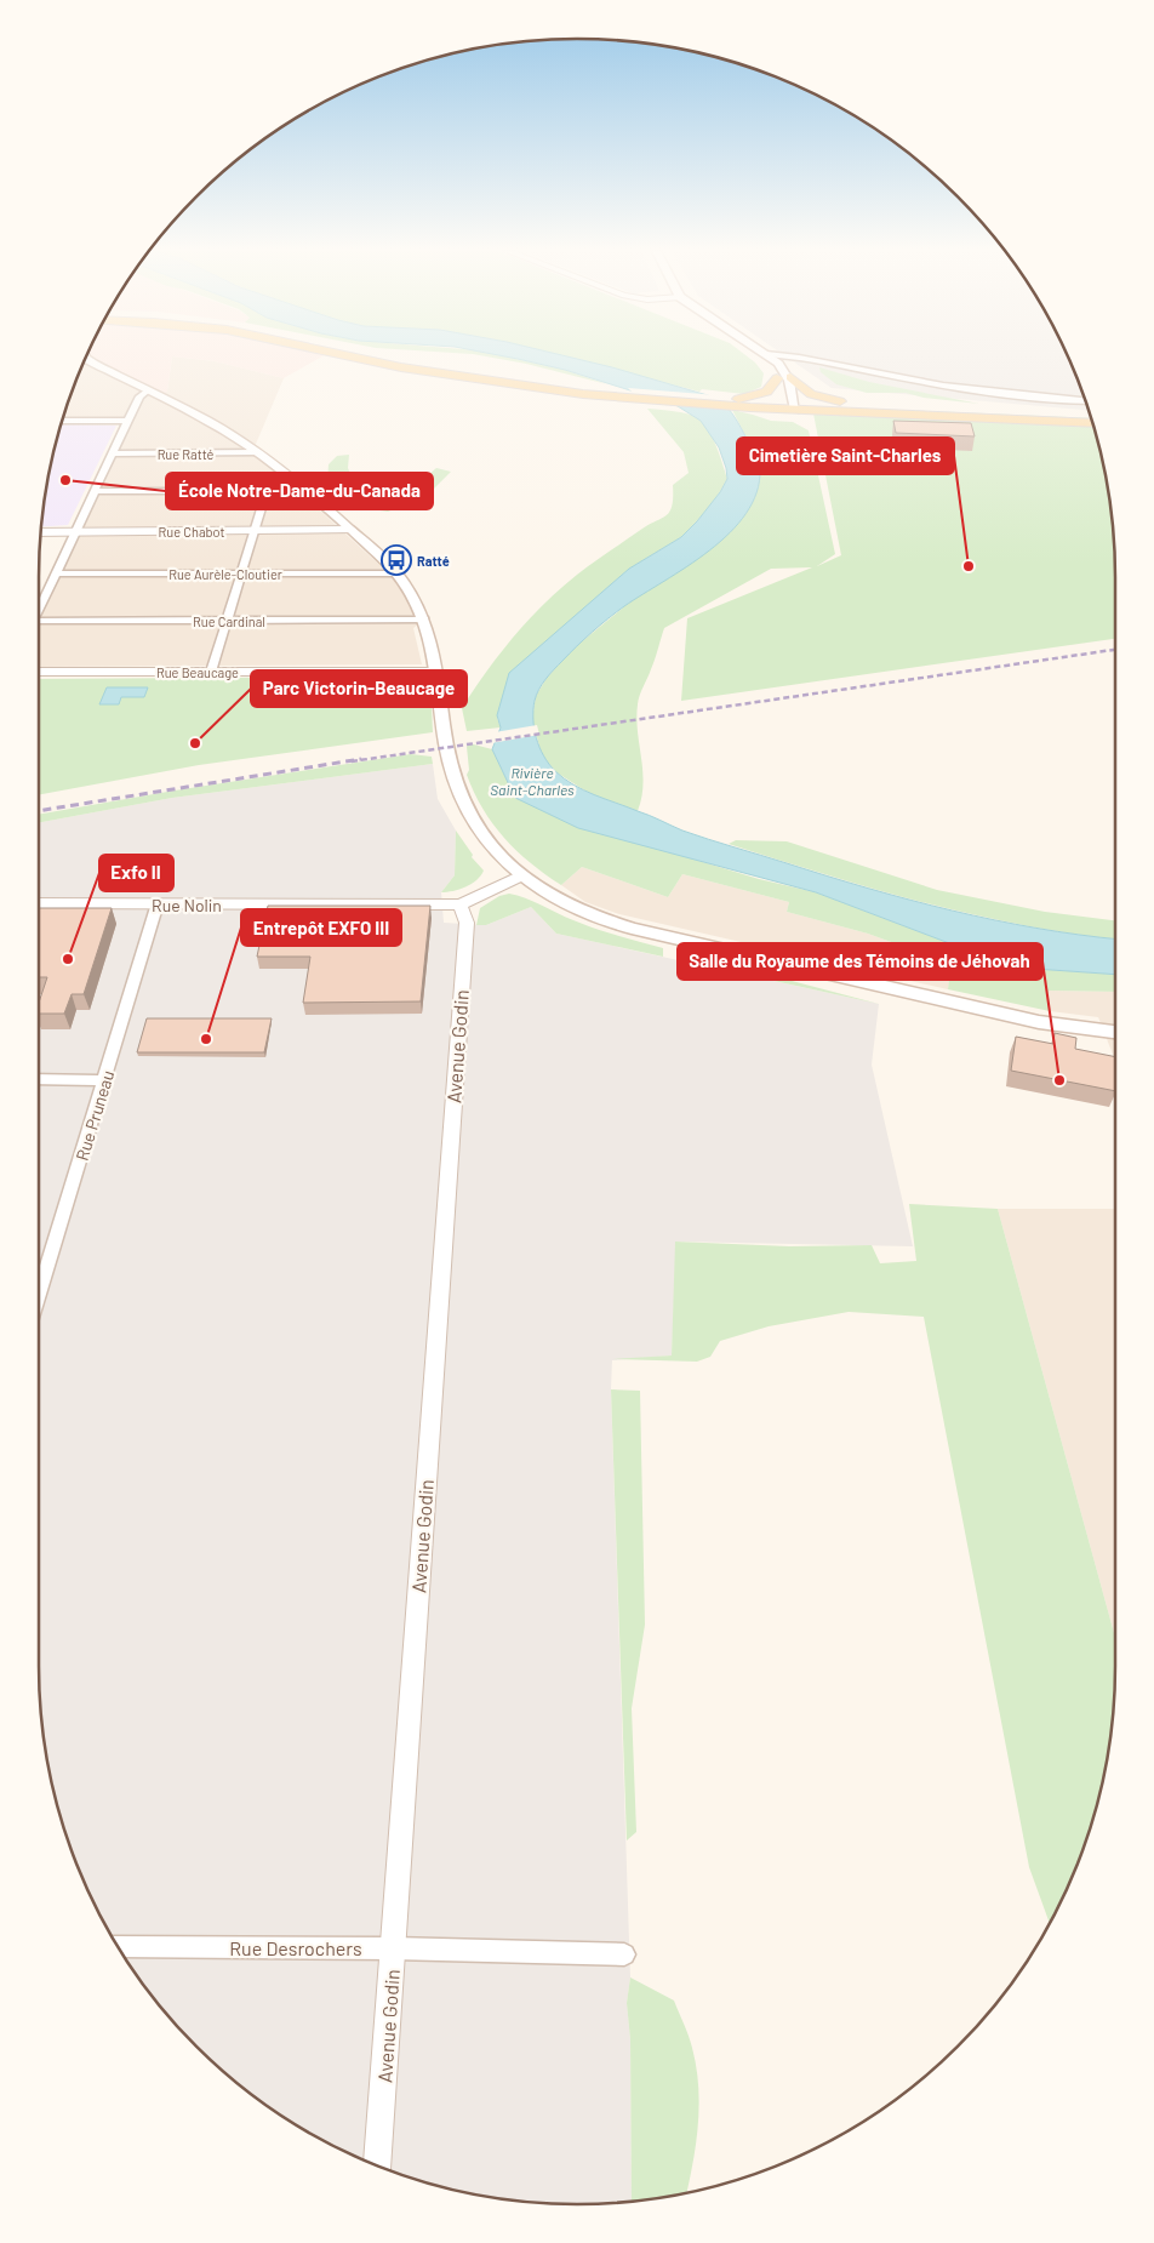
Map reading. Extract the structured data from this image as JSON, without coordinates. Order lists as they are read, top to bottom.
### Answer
{
  "streets": {
    "street": [
      "Rue Ratté",
      "Rue Chabot",
      "Rue Aurèle-Cloutier",
      "Rue Cardinal",
      "Rue Beaucage",
      "Rue Nolin",
      "Avenue Godin",
      "Rue Pruneau",
      "Rue Desrochers"
    ]
  },
  "crossings": [
    ["Rue Nolin", "Avenue Godin"],
    ["Rue Nolin", "Rue Pruneau"],
    ["Avenue Godin", "Rue Desrochers"]
  ],
  "water": ["Rivière Saint-Charles"],
  "places": {
    "other": [
      "École Notre-Dame-du-Canada",
      "Cimetière Saint-Charles",
      "Parc Victorin-Beaucage",
      "Exfo II",
      "Entrepôt EXFO III",
      "Salle du Royaume des Témoins de Jéhovah"
    ],
    "bus stop": ["Ratté"]
  }
}
